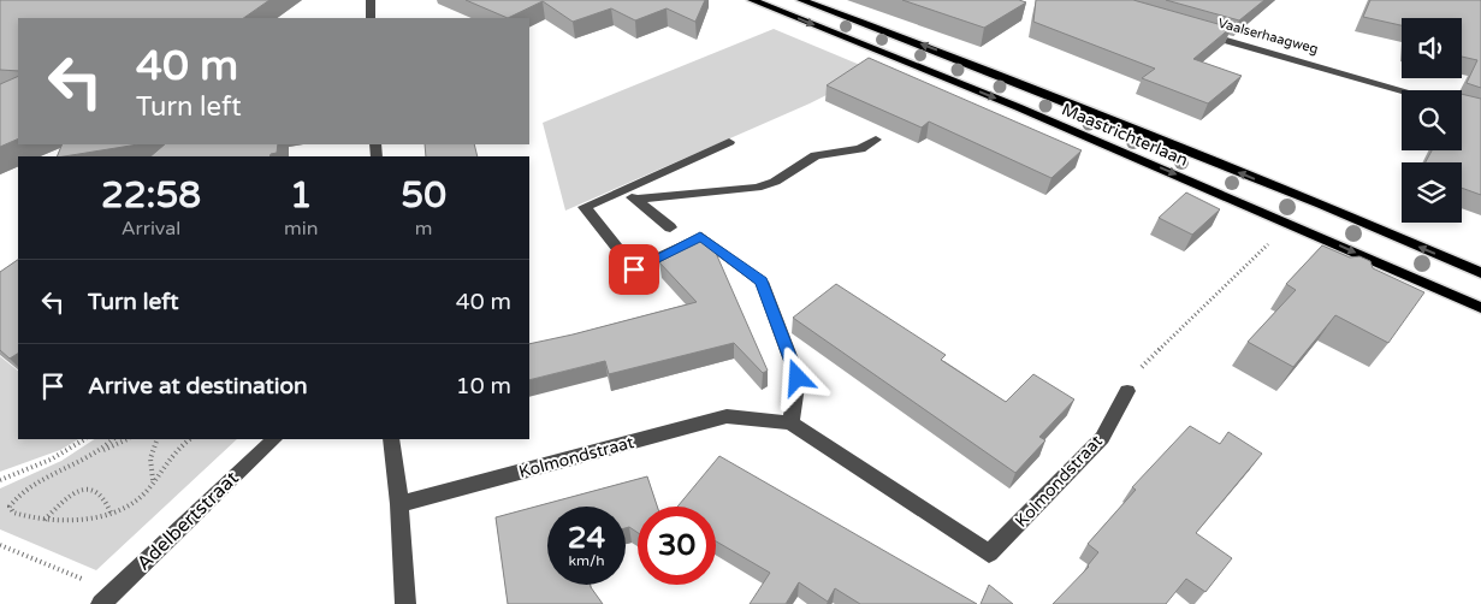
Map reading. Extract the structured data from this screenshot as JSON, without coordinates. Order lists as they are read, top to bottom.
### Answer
{
  "streets": {
    "main road": ["Maastrichterlaan"],
    "street": ["Vaalserhaagweg", "Kolmondstraat", "Adelbertstraat"]
  },
  "page": {
    "turn": ["40 m", "Turn left"],
    "eta": [
      "22:58",
      "Arrival",
      "1",
      "min",
      "50",
      "m"
    ],
    "list": [
      {
        "name": "Turn left",
        "value": "40 m"
      },
      {
        "name": "Arrive at destination",
        "value": "10 m"
      }
    ],
    "speed": "24 km/h",
    "limit": "30"
  }
}
